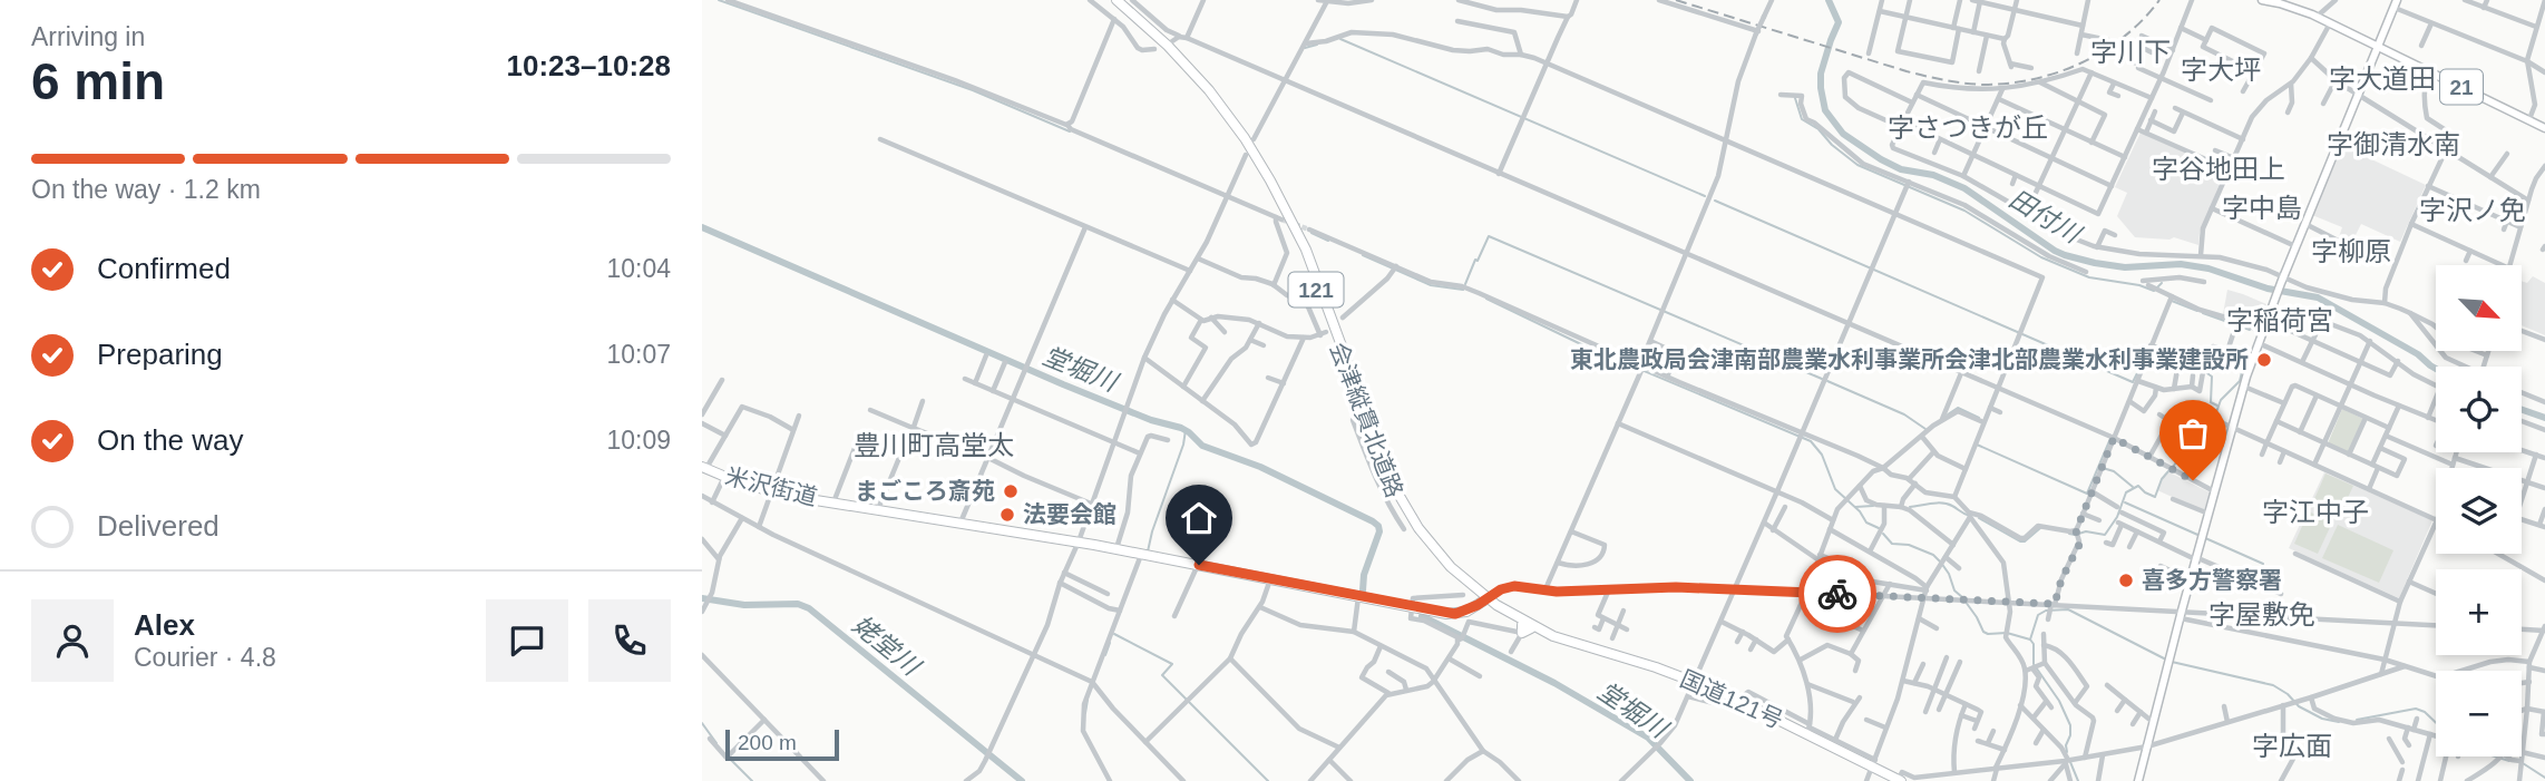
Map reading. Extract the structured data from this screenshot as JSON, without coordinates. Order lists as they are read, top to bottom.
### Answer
{
  "streets": {
    "highway": [
      "121",
      "会津縦貫北道路",
      "米沢街道",
      "国道121号"
    ],
    "main road": ["21"]
  },
  "crossings": [
    ["会津縦貫北道路", "米沢街道"],
    ["会津縦貫北道路", "国道121号"],
    ["米沢街道", "国道121号"]
  ],
  "districts": [
    "字川下",
    "字大坪",
    "字大道田",
    "字さつきが丘",
    "字御清水南",
    "字谷地田上",
    "字中島",
    "字沢ノ免",
    "字柳原",
    "字稲荷宮",
    "豊川町高堂太",
    "字江中子",
    "字屋敷免",
    "字広面"
  ],
  "water": ["田付川", "堂堀川", "姥堂川"],
  "places": [
    "東北農政局会津南部農業水利事業所会津北部農業水利事業建設所",
    "まごころ斎苑",
    "法要会館",
    "喜多方警察署"
  ],
  "scale_bar": "200 m",
  "north": "bottom right",
  "page": {
    "heading": ["6 min", "Arriving in", "10:23–10:28"],
    "panel": ["Alex", "Courier · 4.8"],
    "bar": "On the way · 1.2 km",
    "list": [
      ["Confirmed", "10:04"],
      ["Preparing", "10:07"],
      ["On the way", "10:09"],
      "Delivered"
    ],
    "map_buttons": ["+", "−"],
    "scale": "200 m"
  }
}
